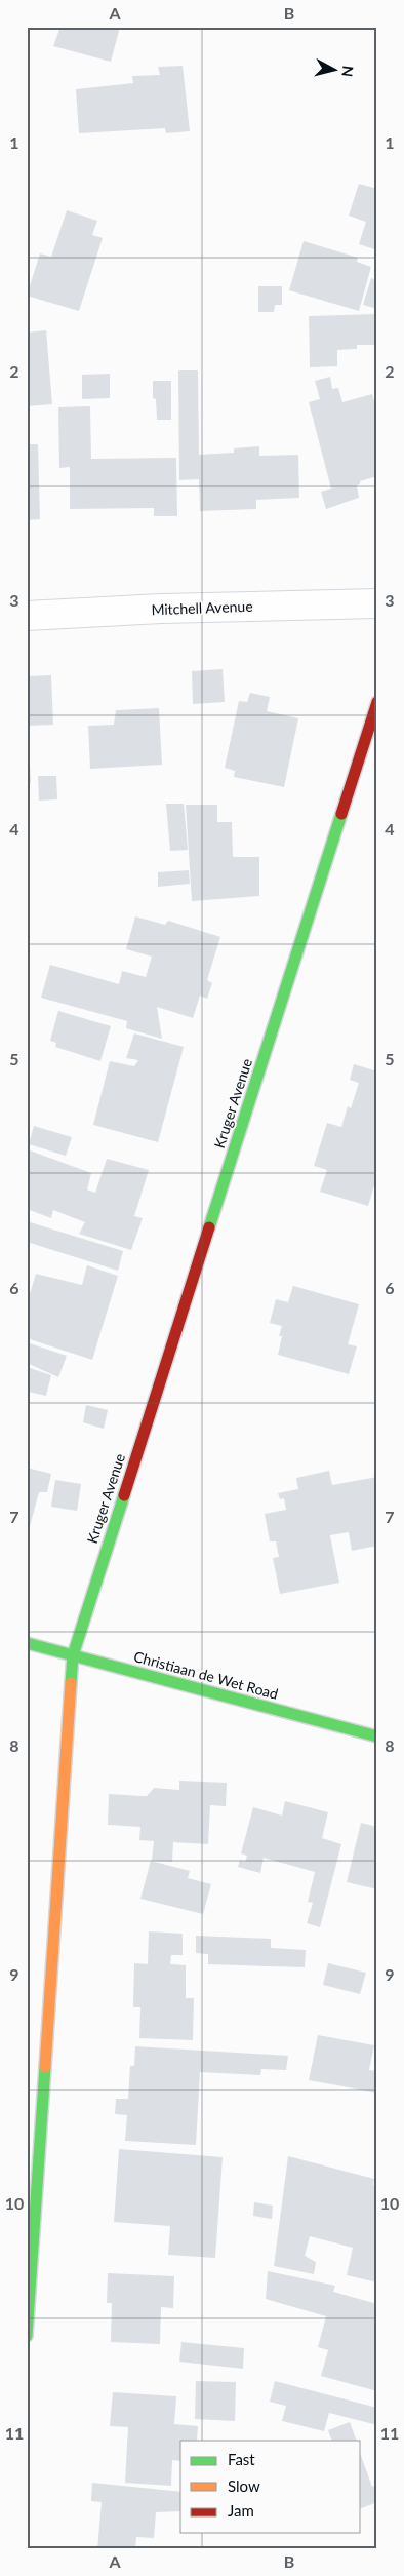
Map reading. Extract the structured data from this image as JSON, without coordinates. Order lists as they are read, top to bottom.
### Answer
{
  "streets": {
    "street": ["Mitchell Avenue", "Kruger Avenue", "Christiaan de Wet Road"]
  },
  "crossings": [
    ["Kruger Avenue", "Christiaan de Wet Road"]
  ],
  "legend": ["Fast", "Slow", "Jam"],
  "north": "right",
  "grid": {
    "columns": ["A", "B"],
    "rows": [
      "1",
      "2",
      "3",
      "4",
      "5",
      "6",
      "7",
      "8",
      "9",
      "10",
      "11"
    ]
  }
}
